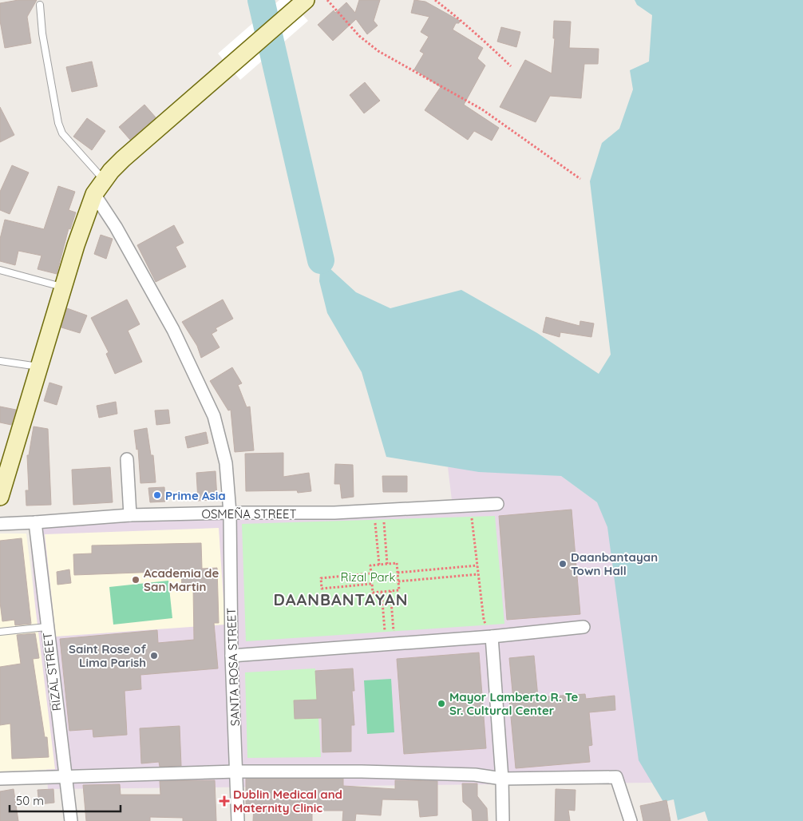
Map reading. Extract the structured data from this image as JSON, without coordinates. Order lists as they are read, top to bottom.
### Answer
{
  "streets": {
    "street": ["OSMEÑA STREET", "SANTA ROSA STREET", "RIZAL STREET"]
  },
  "crossings": [
    ["OSMEÑA STREET", "SANTA ROSA STREET"],
    ["OSMEÑA STREET", "RIZAL STREET"]
  ],
  "districts": ["DAANBANTAYAN"],
  "parks": ["Rizal Park"],
  "places": {
    "other": [
      "Prime Asia",
      "Daanbantayan Town Hall",
      "Academia de San Martin",
      "Saint Rose of Lima Parish",
      "Mayor Lamberto R. Te Sr. Cultural Center"
    ],
    "health": ["Dublin Medical and Maternity Clinic"]
  },
  "scale_bar": "50 m"
}
